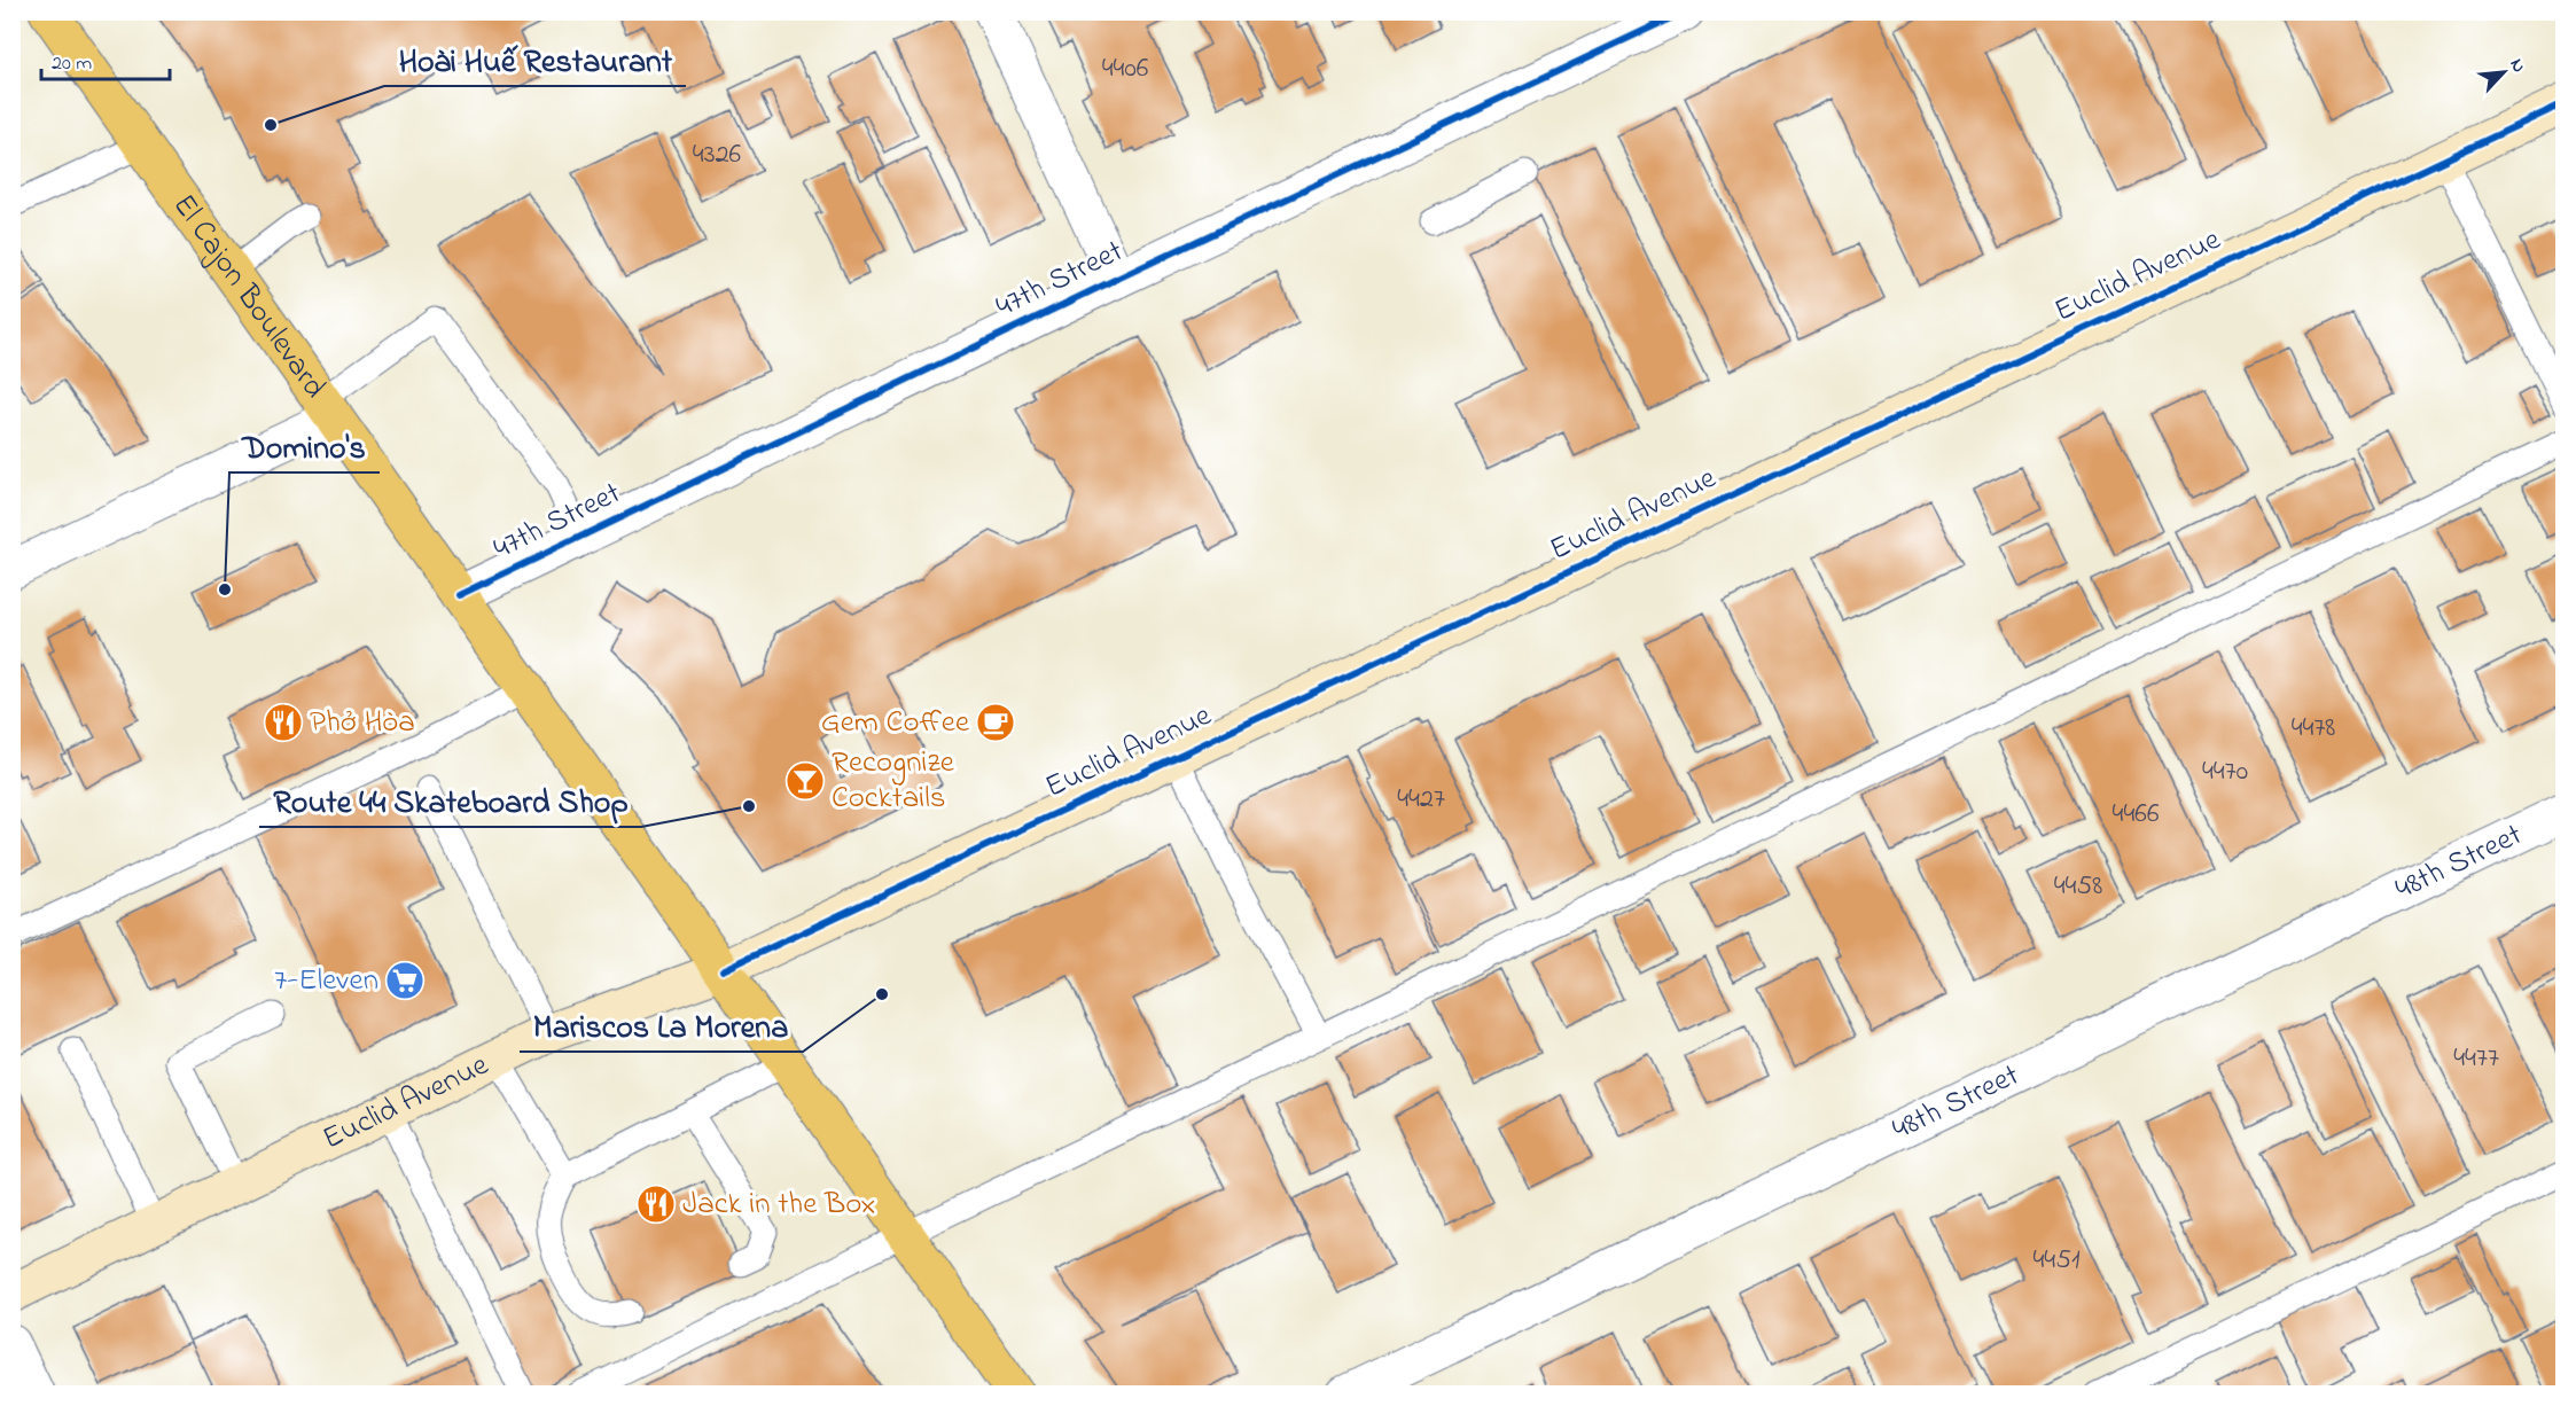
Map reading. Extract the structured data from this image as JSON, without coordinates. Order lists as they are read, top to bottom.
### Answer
{
  "streets": {
    "main road": ["Euclid Avenue", "El Cajon Boulevard"],
    "street": ["47th Street", "48th Street"]
  },
  "crossings": [
    ["Euclid Avenue", "El Cajon Boulevard"],
    ["47th Street", "El Cajon Boulevard"]
  ],
  "places": {
    "other": [
      "Hoài Huế Restaurant",
      "Domino's",
      "Route 44 Skateboard Shop",
      "Mariscos La Morena"
    ],
    "restaurant": ["Phở Hòa", "Jack in the Box"],
    "cafe": ["Gem Coffee"],
    "bar": ["Recognize Cocktails"],
    "supermarket": ["7-Eleven"]
  },
  "house_numbers": [
    "4406",
    "4326",
    "4478",
    "4470",
    "4427",
    "4466",
    "4458",
    "4477",
    "4451"
  ],
  "scale_bar": "20 m",
  "north": "top right"
}
